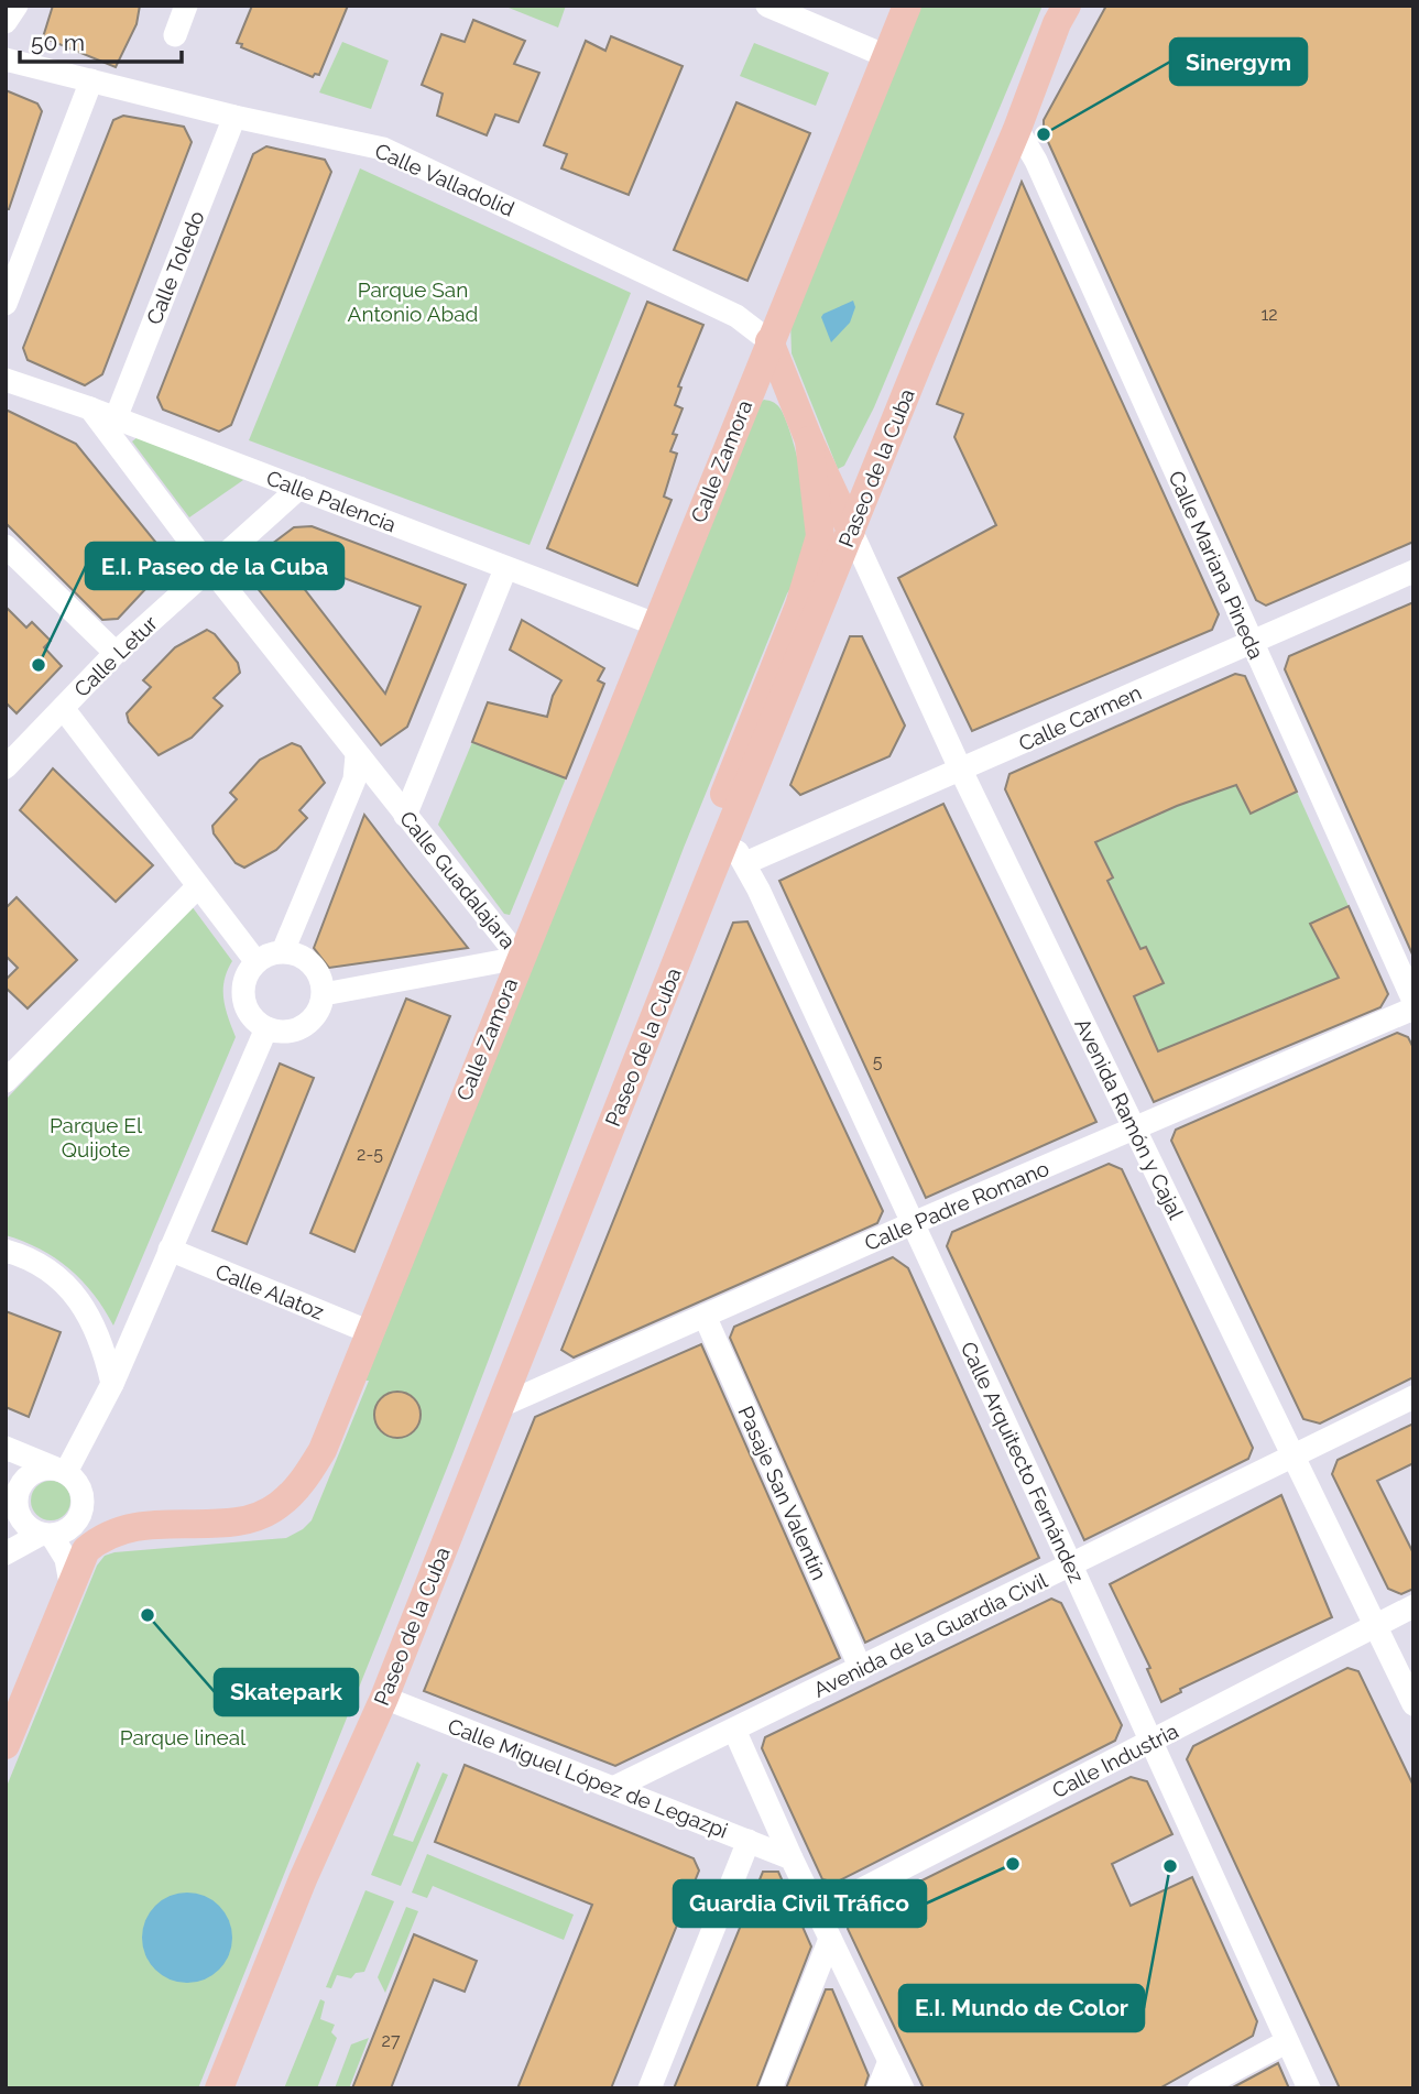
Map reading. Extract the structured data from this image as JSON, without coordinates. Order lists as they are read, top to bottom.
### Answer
{
  "streets": {
    "main road": ["Calle Zamora", "Paseo de la Cuba"],
    "street": [
      "Calle Valladolid",
      "Calle Toledo",
      "Calle Palencia",
      "Calle Mariana Pineda",
      "Calle Letur",
      "Calle Carmen",
      "Calle Guadalajara",
      "Avenida Ramón y Cajal",
      "Calle Padre Romano",
      "Calle Alatoz",
      "Calle Arquitecto Fernández",
      "Pasaje San Valentín",
      "Avenida de la Guardia Civil",
      "Calle Industria",
      "Calle Miguel López de Legazpi"
    ]
  },
  "crossings": [
    ["Calle Valladolid", "Calle Toledo"],
    ["Calle Valladolid", "Calle Zamora"],
    ["Calle Toledo", "Calle Palencia"],
    ["Calle Zamora", "Calle Palencia"],
    ["Calle Zamora", "Calle Guadalajara"],
    ["Calle Zamora", "Calle Alatoz"],
    ["Paseo de la Cuba", "Calle Mariana Pineda"],
    ["Paseo de la Cuba", "Calle Carmen"],
    ["Paseo de la Cuba", "Avenida Ramón y Cajal"],
    ["Paseo de la Cuba", "Calle Padre Romano"],
    ["Paseo de la Cuba", "Calle Arquitecto Fernández"],
    ["Paseo de la Cuba", "Calle Miguel López de Legazpi"],
    ["Calle Palencia", "Calle Letur"],
    ["Calle Palencia", "Calle Guadalajara"],
    ["Calle Mariana Pineda", "Calle Carmen"],
    ["Calle Letur", "Calle Guadalajara"],
    ["Calle Carmen", "Avenida Ramón y Cajal"],
    ["Calle Carmen", "Calle Arquitecto Fernández"],
    ["Avenida Ramón y Cajal", "Calle Padre Romano"],
    ["Avenida Ramón y Cajal", "Avenida de la Guardia Civil"],
    ["Avenida Ramón y Cajal", "Calle Industria"],
    ["Calle Padre Romano", "Calle Arquitecto Fernández"],
    ["Calle Padre Romano", "Pasaje San Valentín"],
    ["Calle Arquitecto Fernández", "Avenida de la Guardia Civil"],
    ["Calle Arquitecto Fernández", "Calle Industria"],
    ["Pasaje San Valentín", "Avenida de la Guardia Civil"],
    ["Avenida de la Guardia Civil", "Calle Miguel López de Legazpi"]
  ],
  "parks": ["Parque San Antonio Abad", "Parque El Quijote", "Parque lineal"],
  "places": [
    "Sinergym",
    "E.I. Paseo de la Cuba",
    "Skatepark",
    "Guardia Civil Tráfico",
    "E.I. Mundo de Color"
  ],
  "house_numbers": [
    "12",
    "5",
    "2-5",
    "27"
  ],
  "scale_bar": "50 m"
}
